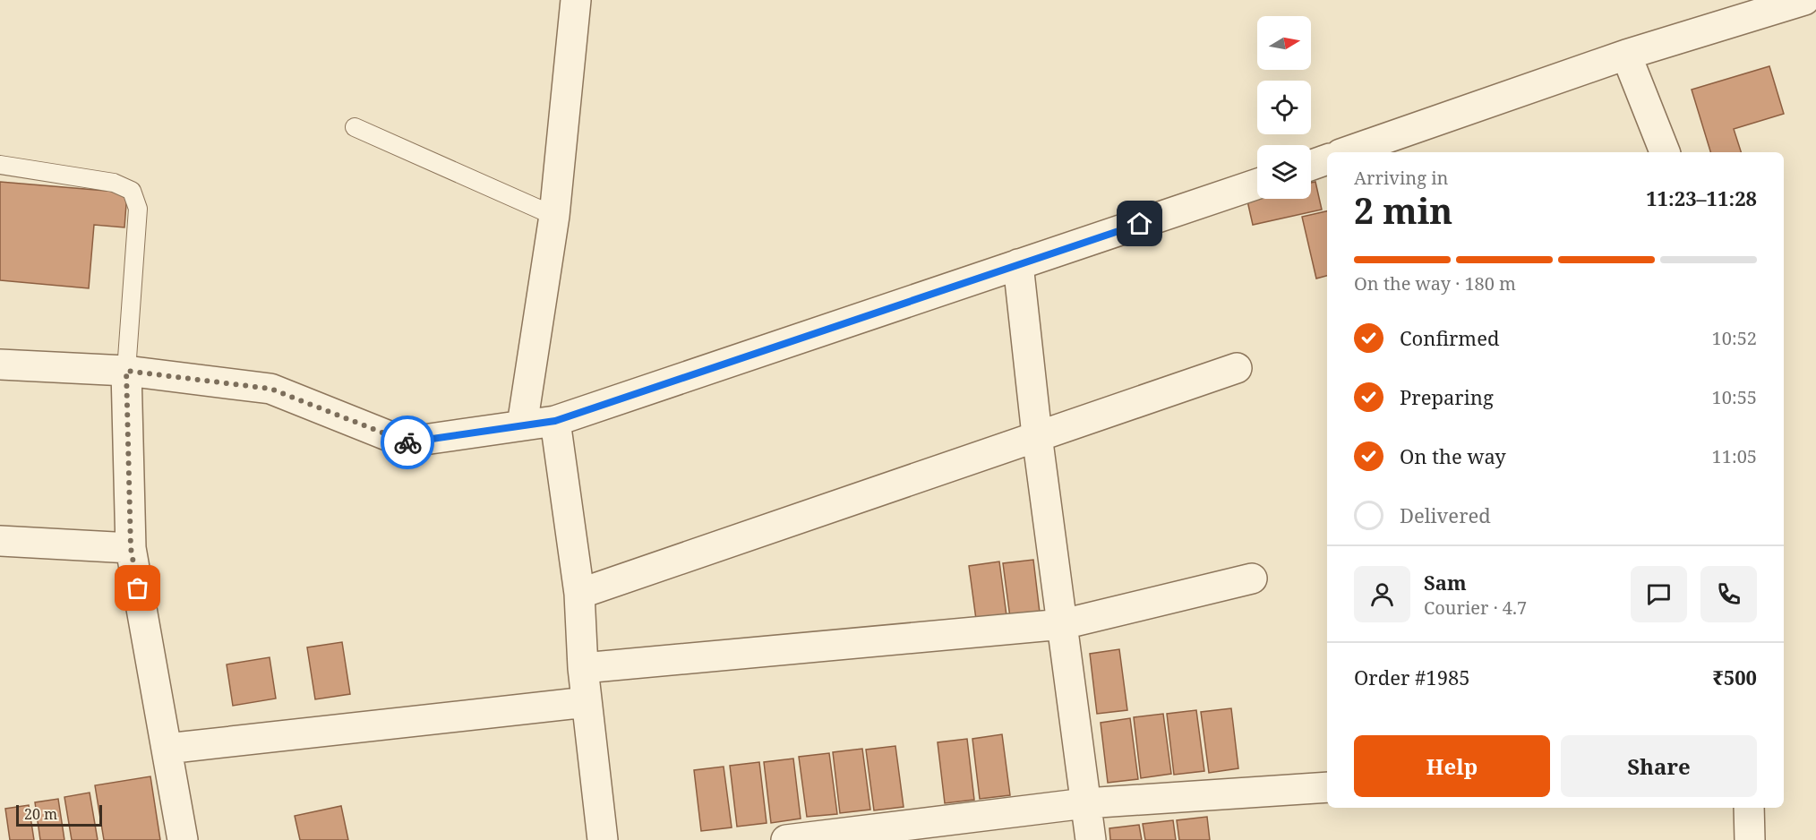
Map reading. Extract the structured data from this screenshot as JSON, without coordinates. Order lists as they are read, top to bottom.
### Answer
{
  "scale_bar": "20 m",
  "north": "right",
  "page": {
    "heading": ["2 min", "Arriving in", "11:23–11:28"],
    "panel": [
      "Sam",
      "Courier · 4.7",
      "Order #1985",
      "₹500"
    ],
    "bar": "On the way · 180 m",
    "list": [
      ["Confirmed", "10:52"],
      ["Preparing", "10:55"],
      ["On the way", "11:05"],
      "Delivered"
    ],
    "buttons": ["Help", "Share"],
    "scale": "20 m"
  }
}
